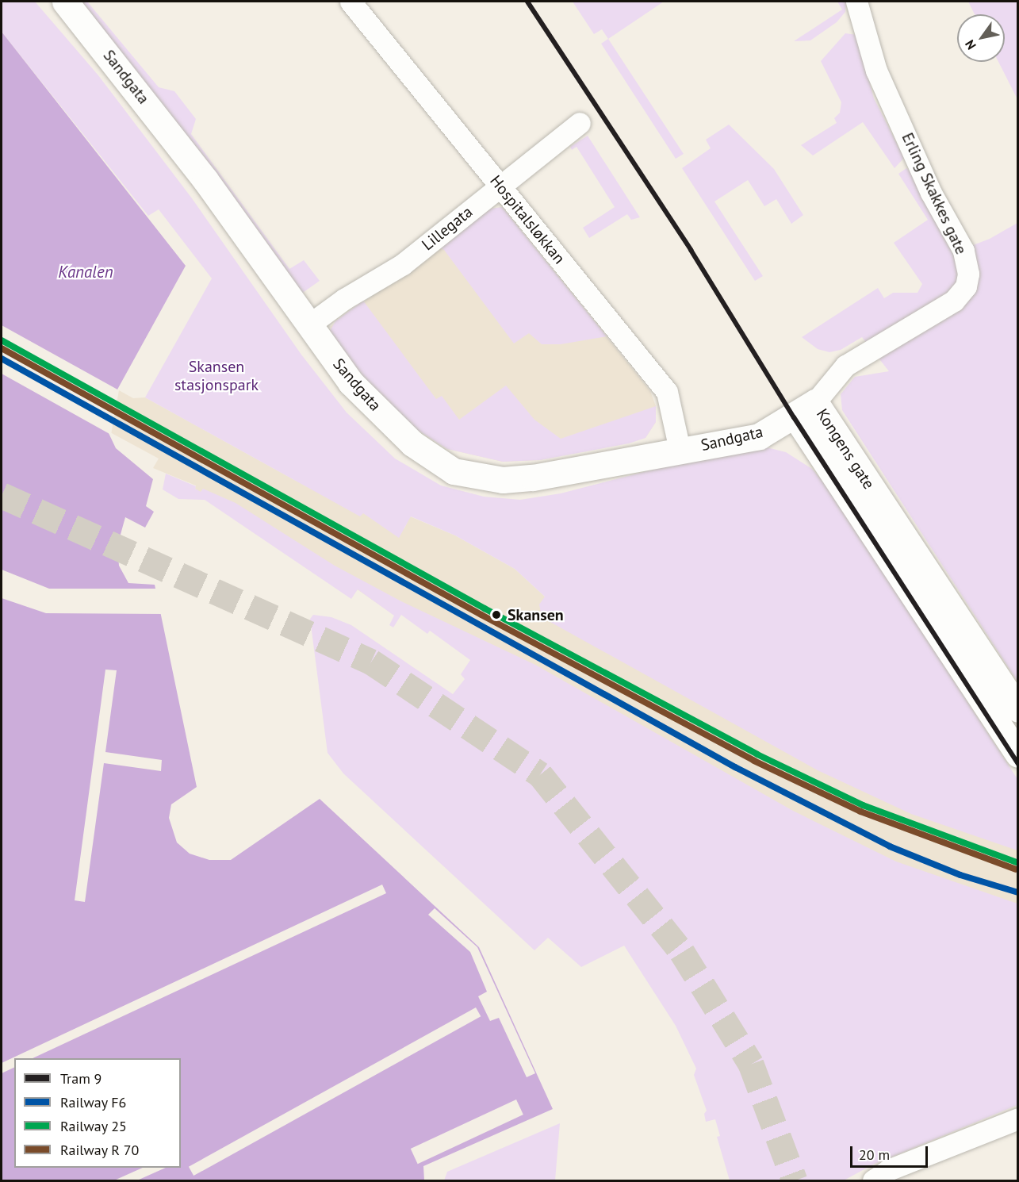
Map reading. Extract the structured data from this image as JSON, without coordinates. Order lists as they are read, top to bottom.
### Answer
{
  "streets": {
    "main road": ["Sandgata", "Kongens gate"],
    "street": ["Erling Skakkes gate", "Hospitalsløkkan", "Lillegata"]
  },
  "crossings": [
    ["Sandgata", "Erling Skakkes gate"],
    ["Sandgata", "Hospitalsløkkan"],
    ["Sandgata", "Lillegata"],
    ["Sandgata", "Kongens gate"],
    ["Erling Skakkes gate", "Kongens gate"],
    ["Hospitalsløkkan", "Lillegata"]
  ],
  "water": ["Kanalen"],
  "parks": ["Skansen stasjonspark"],
  "places": ["Skansen"],
  "lines": ["tram line 9", "rail line 25", "rail line F6"],
  "legend": [
    "Tram 9",
    "Railway F6",
    "Railway 25",
    "Railway R 70"
  ],
  "scale_bar": "20 m",
  "north": "bottom left"
}
